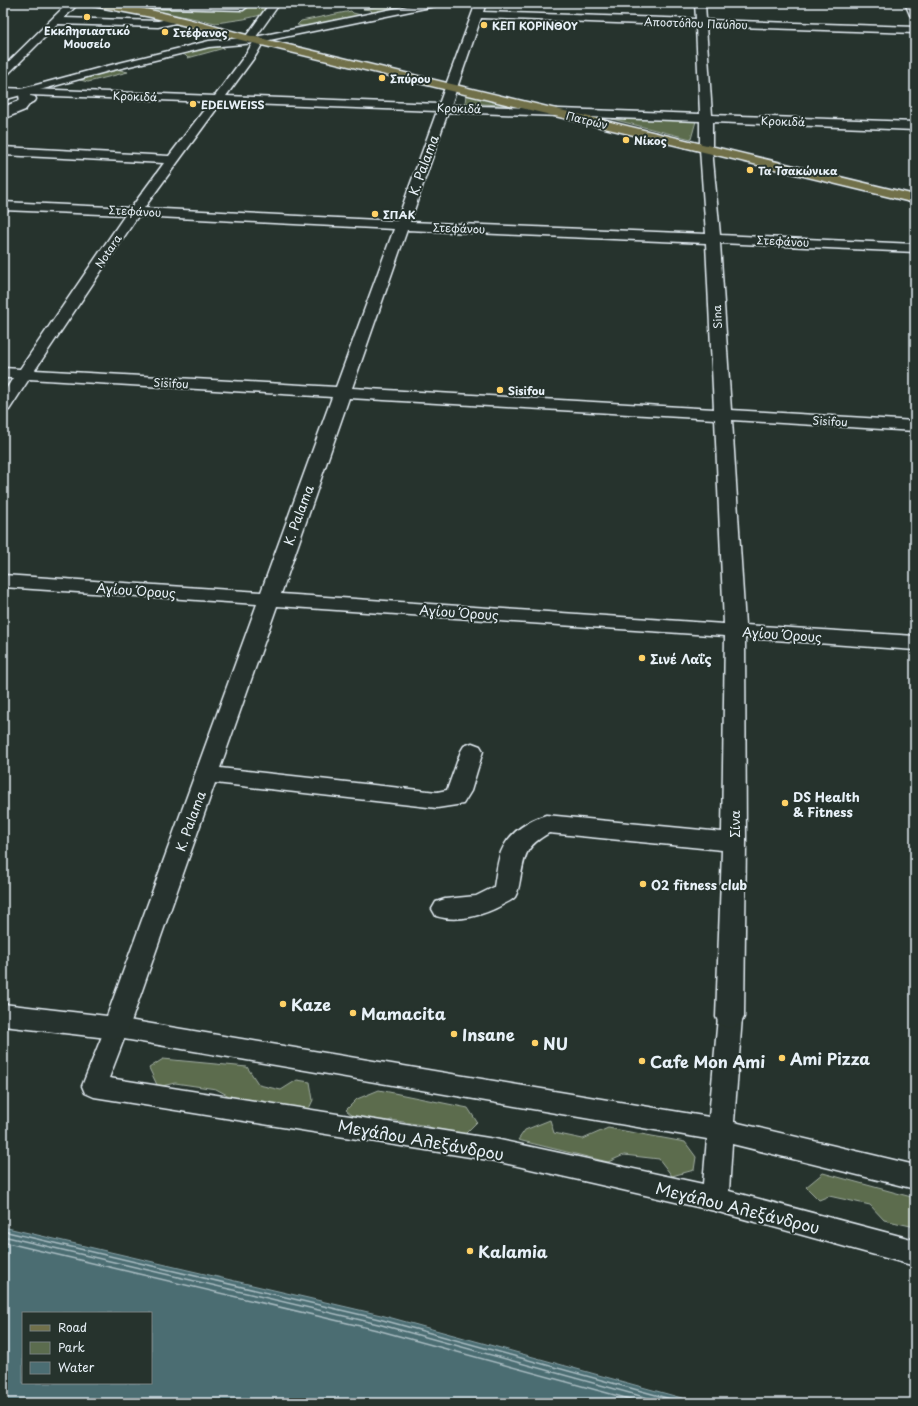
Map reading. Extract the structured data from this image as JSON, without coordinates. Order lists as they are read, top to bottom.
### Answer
{
  "streets": {
    "main road": ["Πατρών"],
    "street": [
      "Αποστόλου Παύλου",
      "Κροκιδά",
      "K. Palama",
      "Στεφάνου",
      "Notara",
      "Sina",
      "Sisifou",
      "Αγίου Όρους",
      "Σίνα",
      "Μεγάλου Αλεξάνδρου"
    ]
  },
  "crossings": [
    ["Αποστόλου Παύλου", "K. Palama"],
    ["Αποστόλου Παύλου", "Sina"],
    ["Κροκιδά", "Πατρών"],
    ["Κροκιδά", "K. Palama"],
    ["Κροκιδά", "Notara"],
    ["Κροκιδά", "Sina"],
    ["Πατρών", "K. Palama"],
    ["Πατρών", "Notara"],
    ["Πατρών", "Sina"],
    ["K. Palama", "Στεφάνου"],
    ["K. Palama", "Sisifou"],
    ["K. Palama", "Αγίου Όρους"],
    ["K. Palama", "Μεγάλου Αλεξάνδρου"],
    ["Στεφάνου", "Notara"],
    ["Στεφάνου", "Sina"],
    ["Notara", "Sisifou"],
    ["Sina", "Sisifou"],
    ["Sina", "Αγίου Όρους"],
    ["Sina", "Σίνα"],
    ["Αγίου Όρους", "Σίνα"]
  ],
  "places": [
    "Εκκλησιαστικό Μουσείο",
    "ΚΕΠ ΚΟΡΙΝΘΟΥ",
    "Στέφανος",
    "Σπύρου",
    "EDELWEISS",
    "Νίκος",
    "Τα Τσακώνικα",
    "ΣΠΑΚ",
    "Sisifou",
    "Σινέ Λαΐς",
    "DS Health & Fitness",
    "O2 fitness club",
    "Kaze",
    "Mamacita",
    "Insane",
    "NU",
    "Ami Pizza",
    "Cafe Mon Ami",
    "Kalamia"
  ],
  "legend": ["Road", "Park", "Water"]
}
